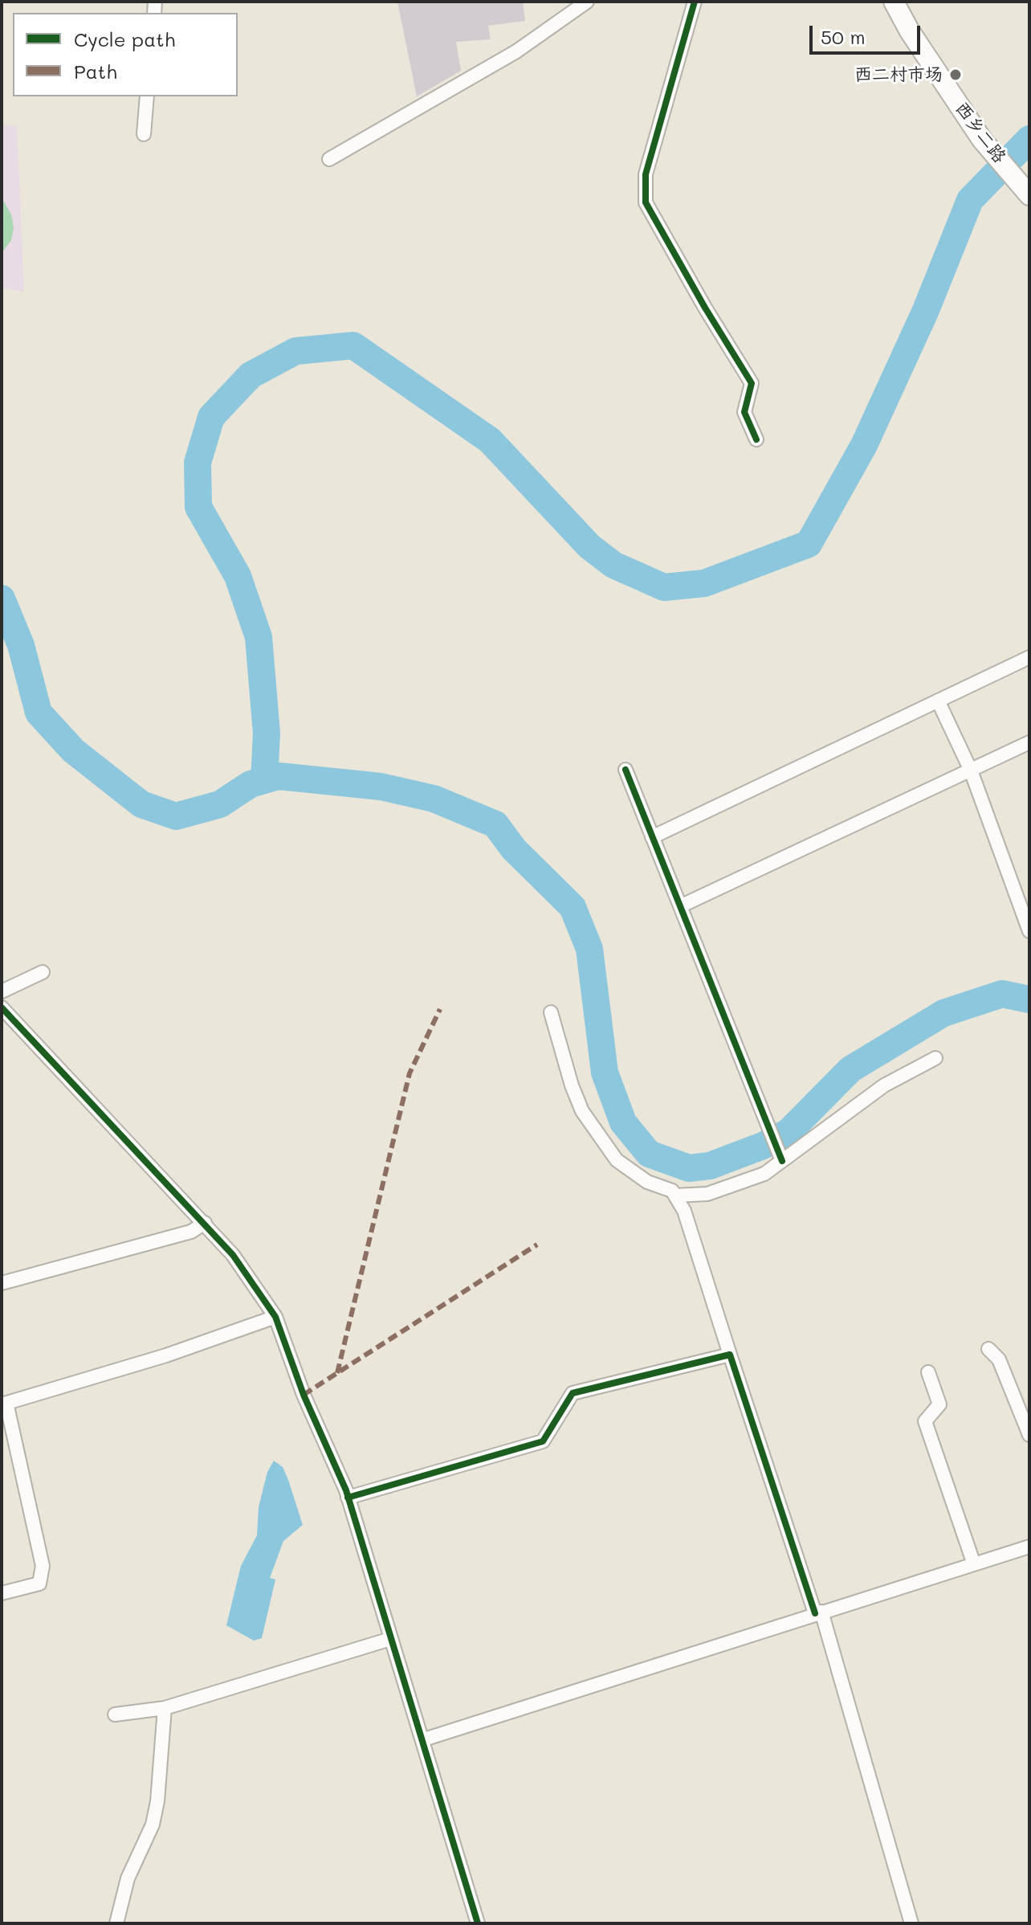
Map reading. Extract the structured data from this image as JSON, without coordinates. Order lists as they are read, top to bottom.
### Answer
{
  "streets": {
    "street": ["西乡二路"]
  },
  "places": ["西二村市场"],
  "legend": ["Cycle path", "Path"],
  "scale_bar": "50 m"
}
